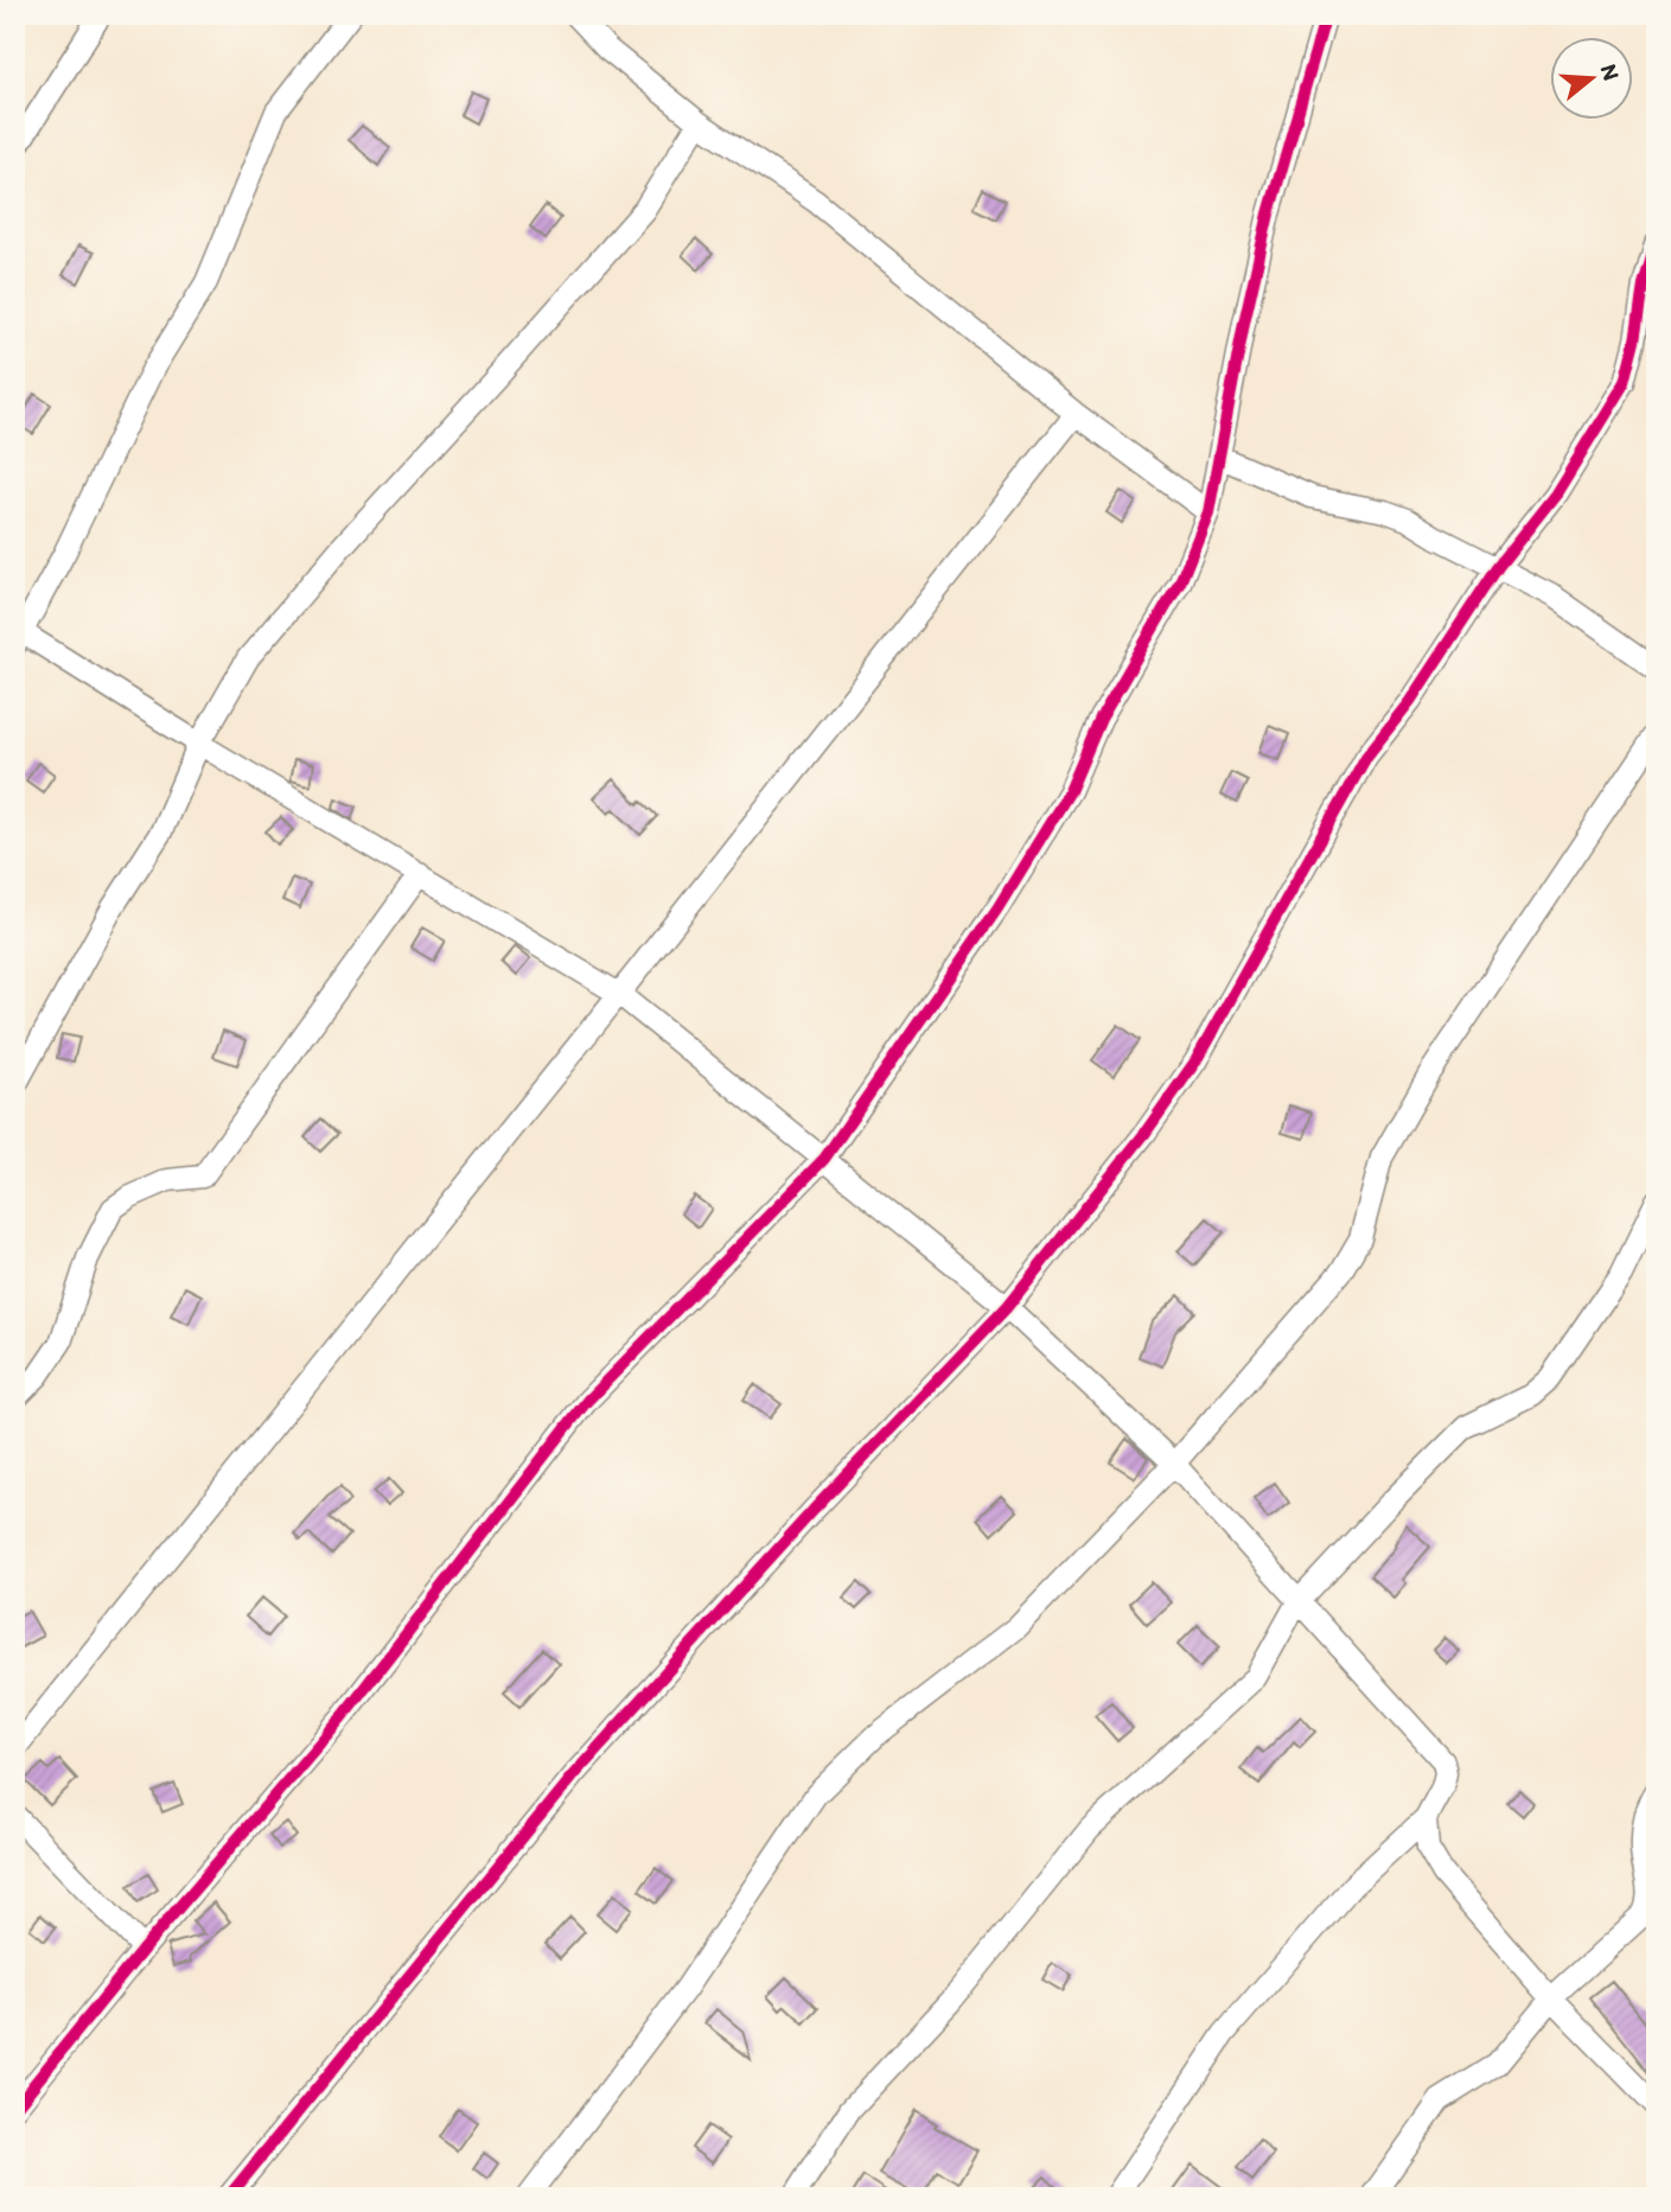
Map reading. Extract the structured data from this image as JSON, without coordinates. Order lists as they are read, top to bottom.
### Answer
{
  "north": "right"
}
